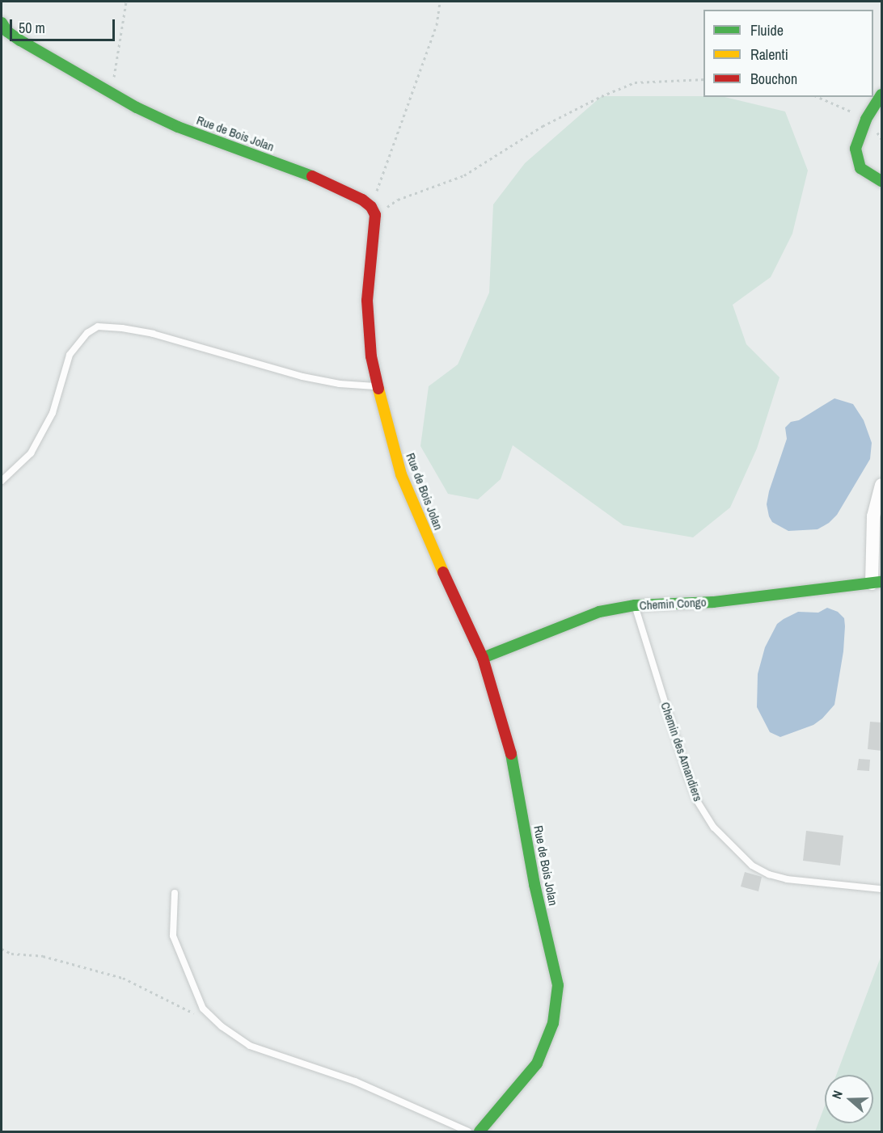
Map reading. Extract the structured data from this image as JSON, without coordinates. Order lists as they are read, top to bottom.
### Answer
{
  "streets": {
    "street": ["Rue de Bois Jolan", "Chemin Congo"],
    "lane": ["Chemin des Amandiers"]
  },
  "crossings": [
    ["Rue de Bois Jolan", "Chemin Congo"],
    ["Chemin Congo", "Chemin des Amandiers"]
  ],
  "legend": ["Fluide", "Ralenti", "Bouchon"],
  "scale_bar": "50 m",
  "north": "left"
}
